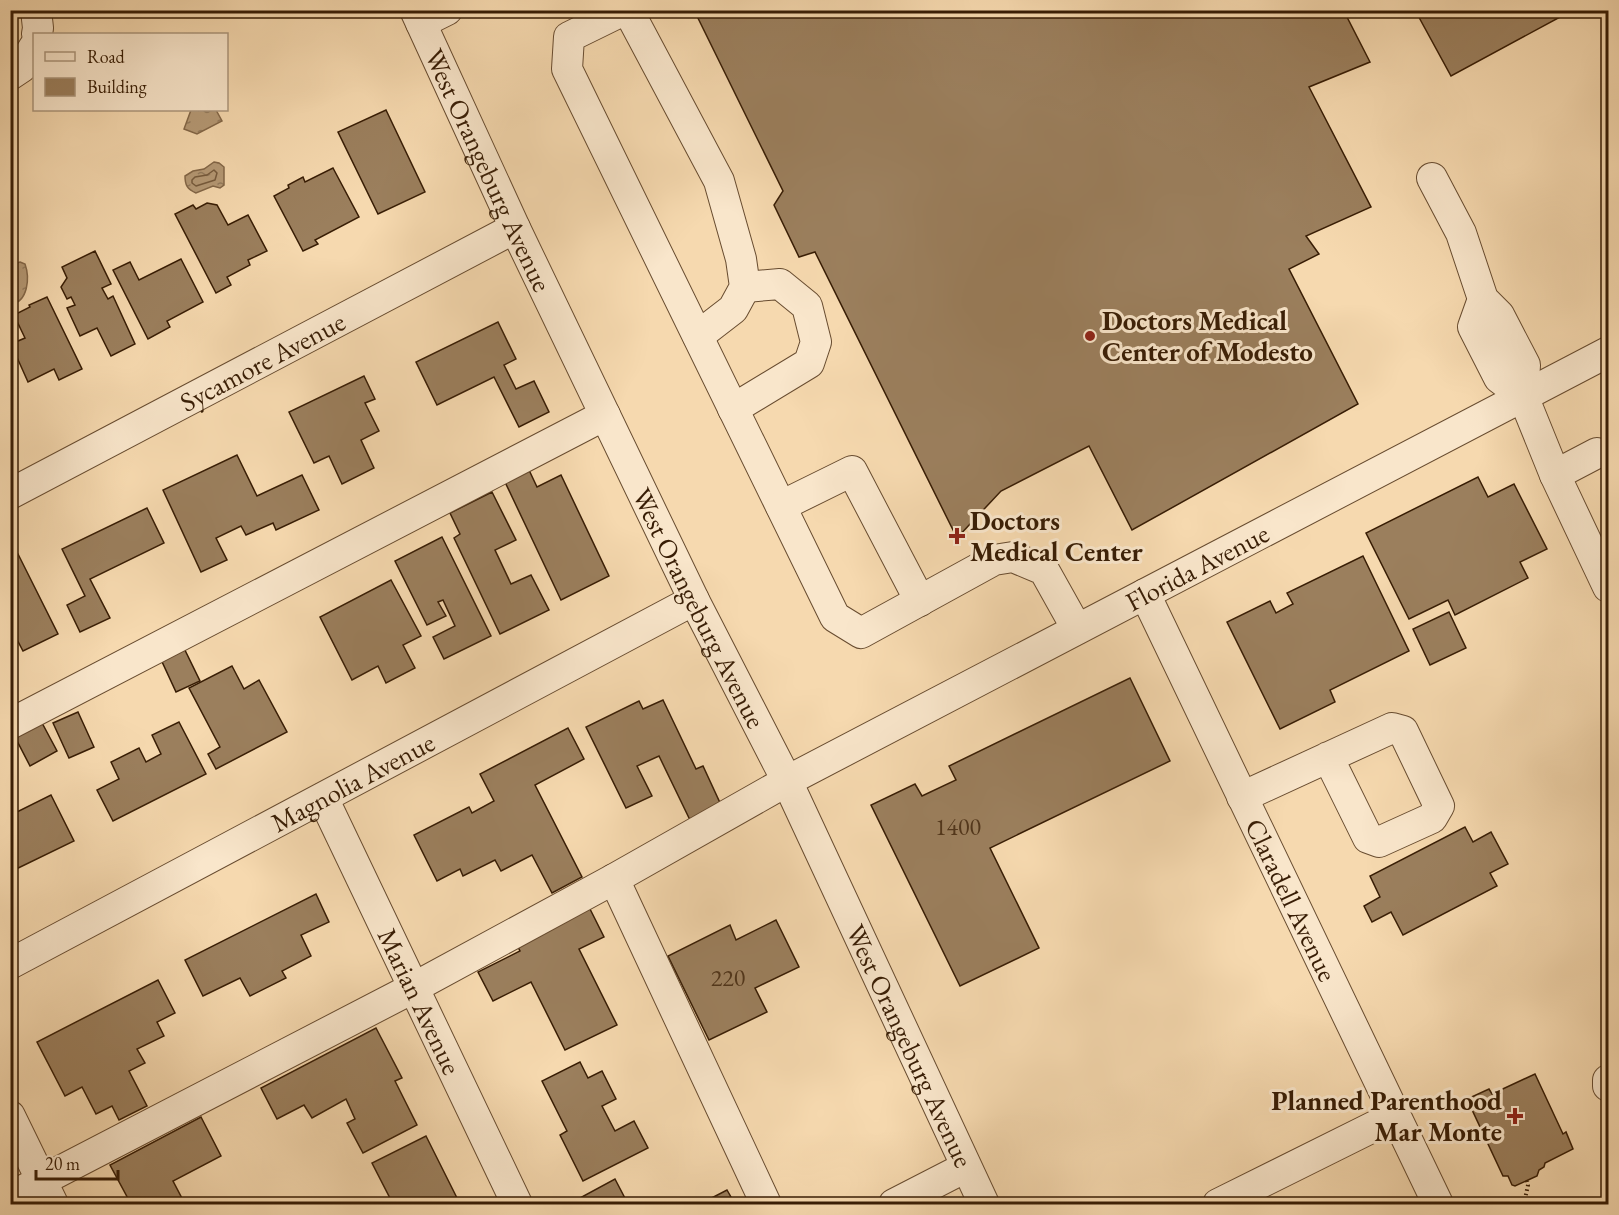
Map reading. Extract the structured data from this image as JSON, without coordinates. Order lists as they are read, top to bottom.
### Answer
{
  "streets": {
    "street": [
      "West Orangeburg Avenue",
      "Sycamore Avenue",
      "Florida Avenue",
      "Magnolia Avenue",
      "Claradell Avenue",
      "Marian Avenue"
    ]
  },
  "crossings": [
    ["West Orangeburg Avenue", "Sycamore Avenue"],
    ["West Orangeburg Avenue", "Florida Avenue"],
    ["West Orangeburg Avenue", "Magnolia Avenue"],
    ["Florida Avenue", "Claradell Avenue"],
    ["Florida Avenue", "Marian Avenue"],
    ["Magnolia Avenue", "Marian Avenue"]
  ],
  "places": {
    "other": ["Doctors Medical Center of Modesto"],
    "health": ["Doctors Medical Center", "Planned Parenthood Mar Monte"]
  },
  "house_numbers": ["1400", "220"],
  "legend": ["Road", "Building"],
  "scale_bar": "20 m"
}
